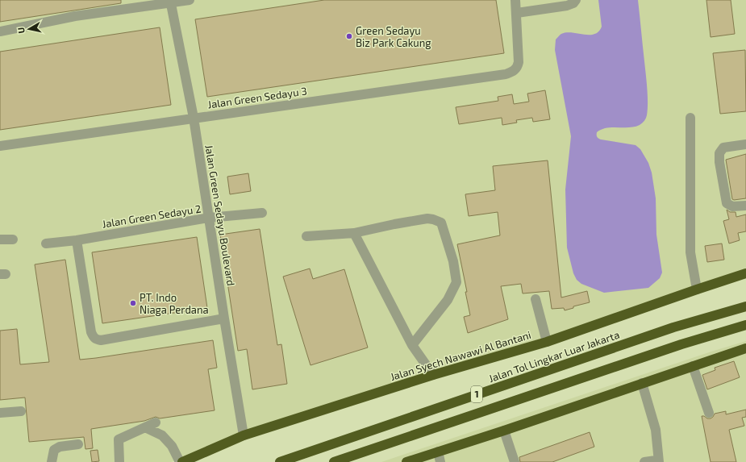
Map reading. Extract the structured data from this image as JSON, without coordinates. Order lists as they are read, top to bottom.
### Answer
{
  "streets": {
    "highway": ["Jalan Syech Nawawi Al Bantani", "Jalan Tol Lingkar Luar Jakarta", "1"],
    "lane": ["Jalan Green Sedayu 3", "Jalan Green Sedayu Boulevard", "Jalan Green Sedayu 2"]
  },
  "crossings": [
    ["Jalan Green Sedayu 3", "Jalan Green Sedayu Boulevard"],
    ["Jalan Green Sedayu Boulevard", "Jalan Green Sedayu 2"],
    ["Jalan Green Sedayu Boulevard", "Jalan Syech Nawawi Al Bantani"]
  ],
  "places": ["Green Sedayu Biz Park Cakung", "PT. Indo Niaga Perdana"],
  "north": "left"
}
